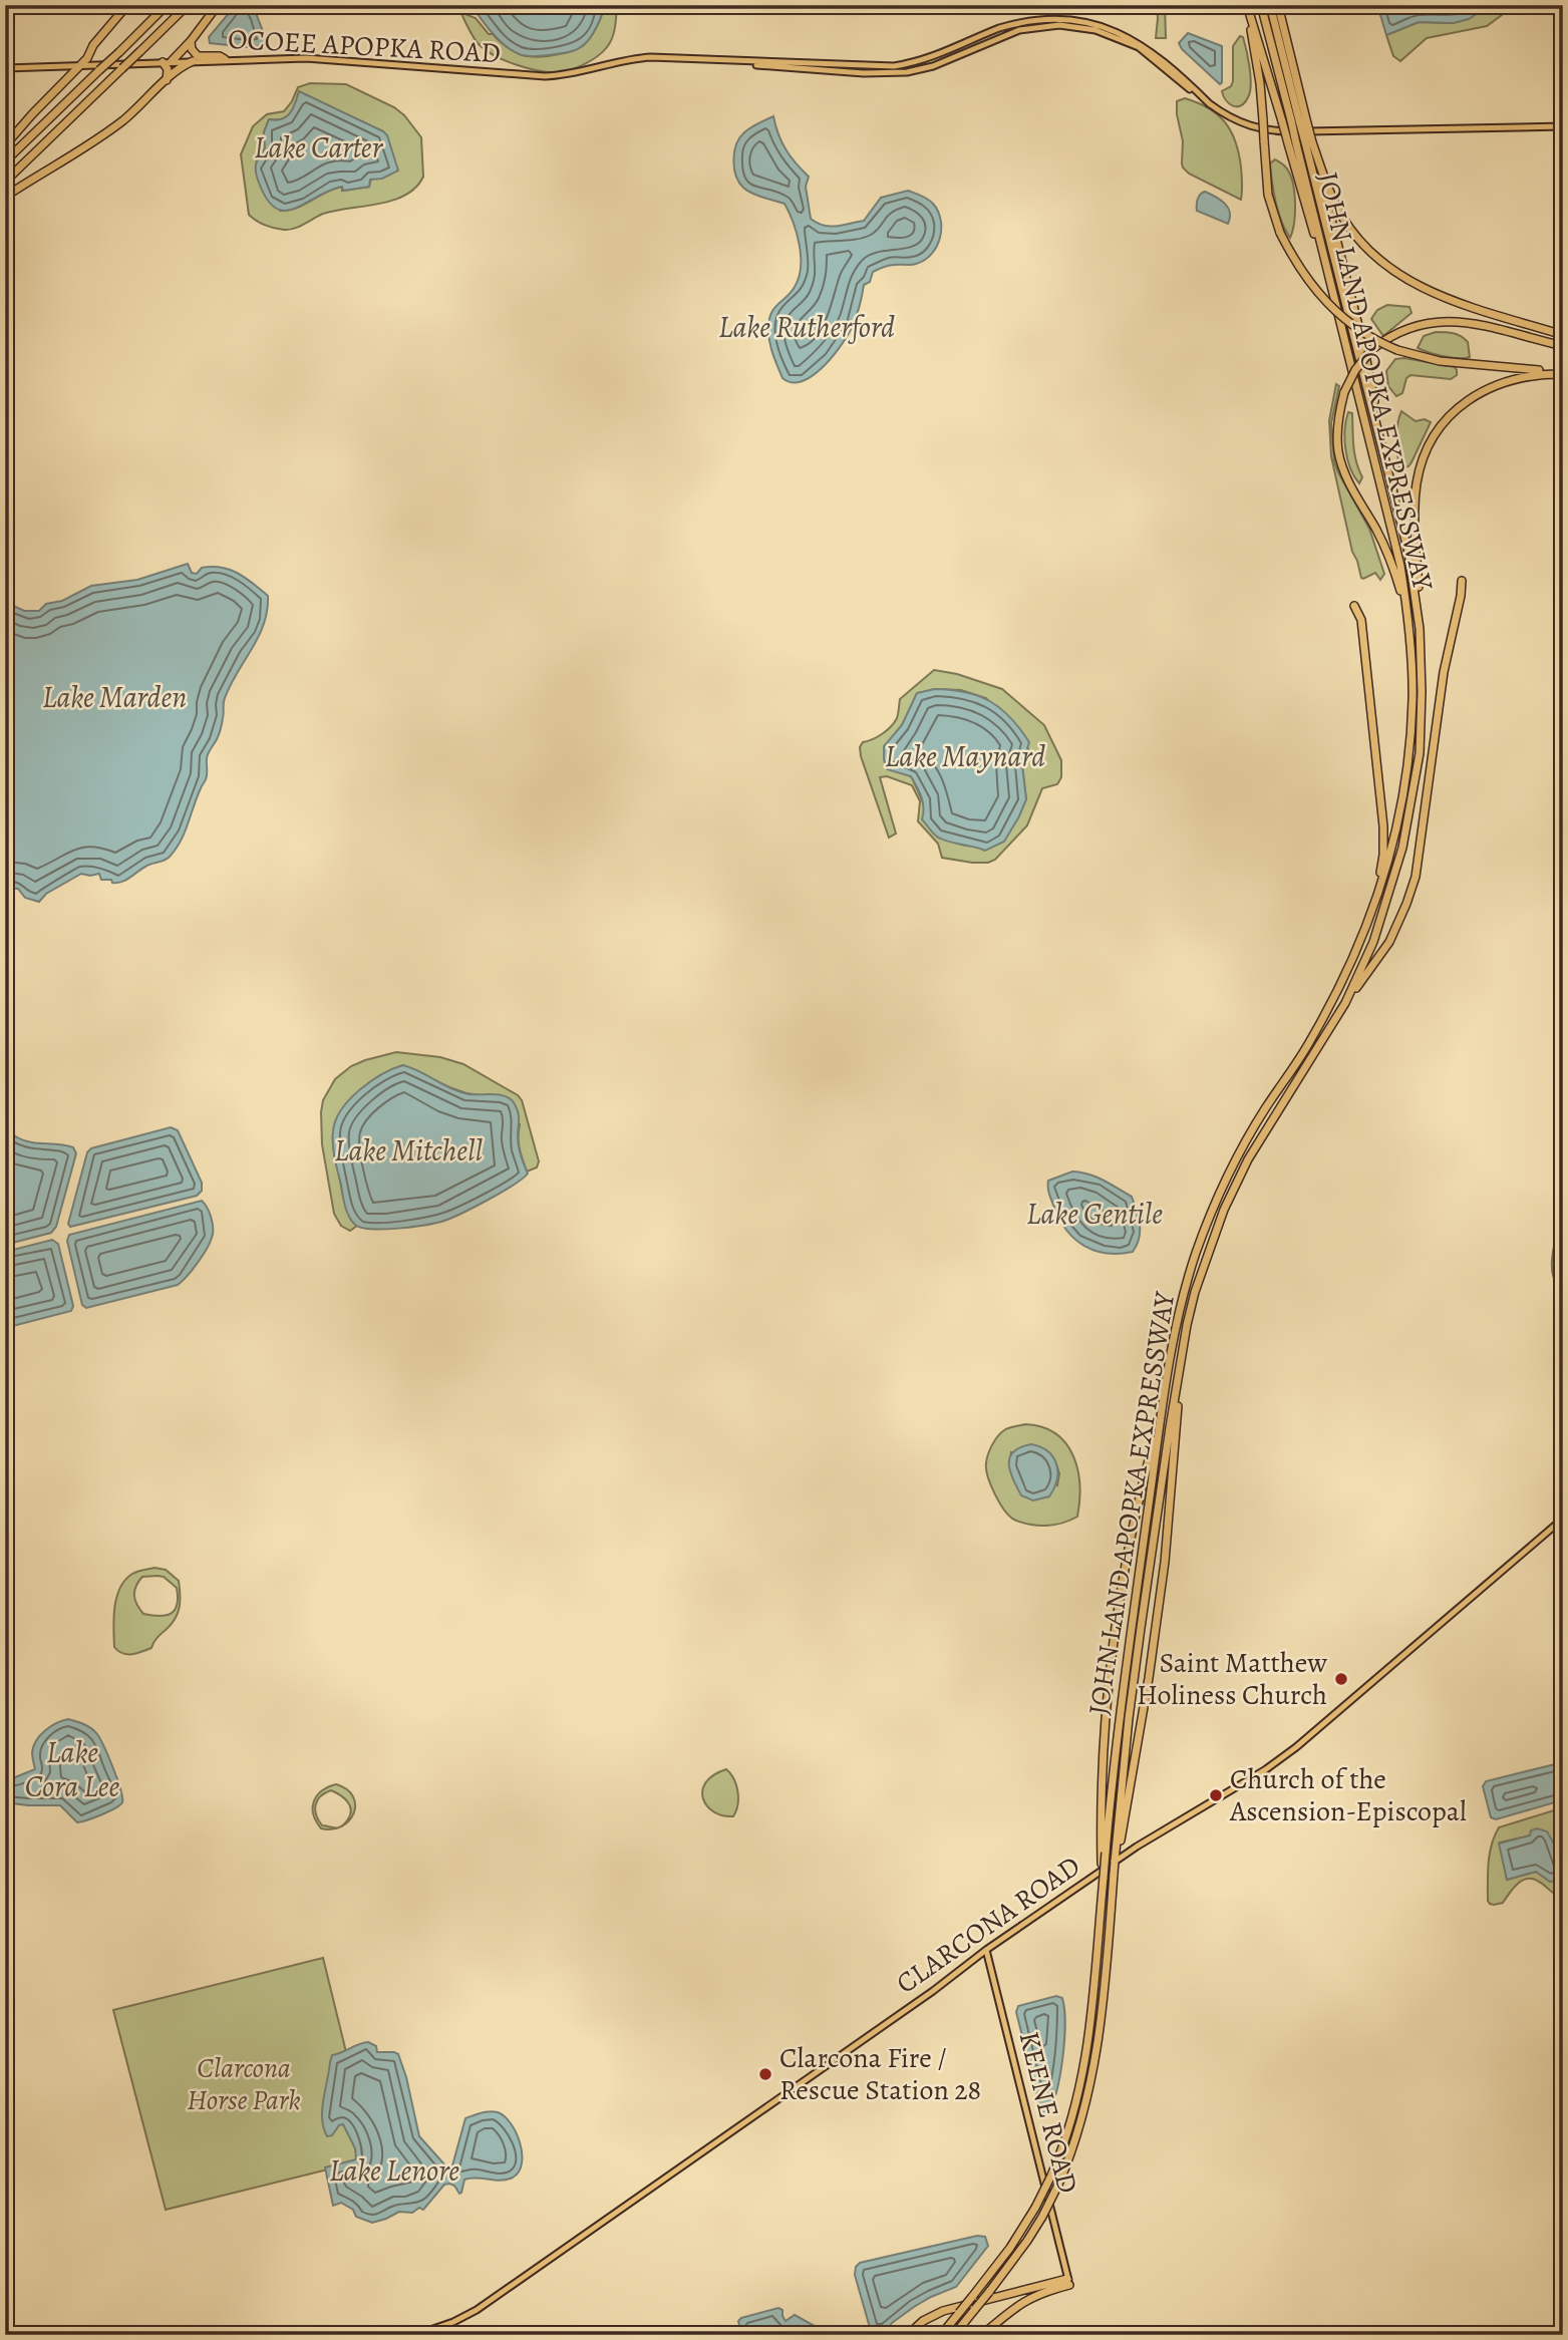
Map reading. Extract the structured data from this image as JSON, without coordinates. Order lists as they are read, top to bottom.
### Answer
{
  "streets": {
    "highway": ["JOHN LAND APOPKA EXPRESSWAY"],
    "main road": ["OCOEE APOPKA ROAD", "CLARCONA ROAD", "KEENE ROAD"]
  },
  "crossings": [
    ["CLARCONA ROAD", "KEENE ROAD"]
  ],
  "water": [
    "Lake Carter",
    "Lake Rutherford",
    "Lake Marden",
    "Lake Maynard",
    "Lake Mitchell",
    "Lake Gentile",
    "Lake Cora Lee",
    "Lake Lenore"
  ],
  "parks": ["Clarcona Horse Park"],
  "places": ["Saint Matthew Holiness Church", "Church of the Ascension-Episcopal", "Clarcona Fire / Rescue Station 28"]
}
